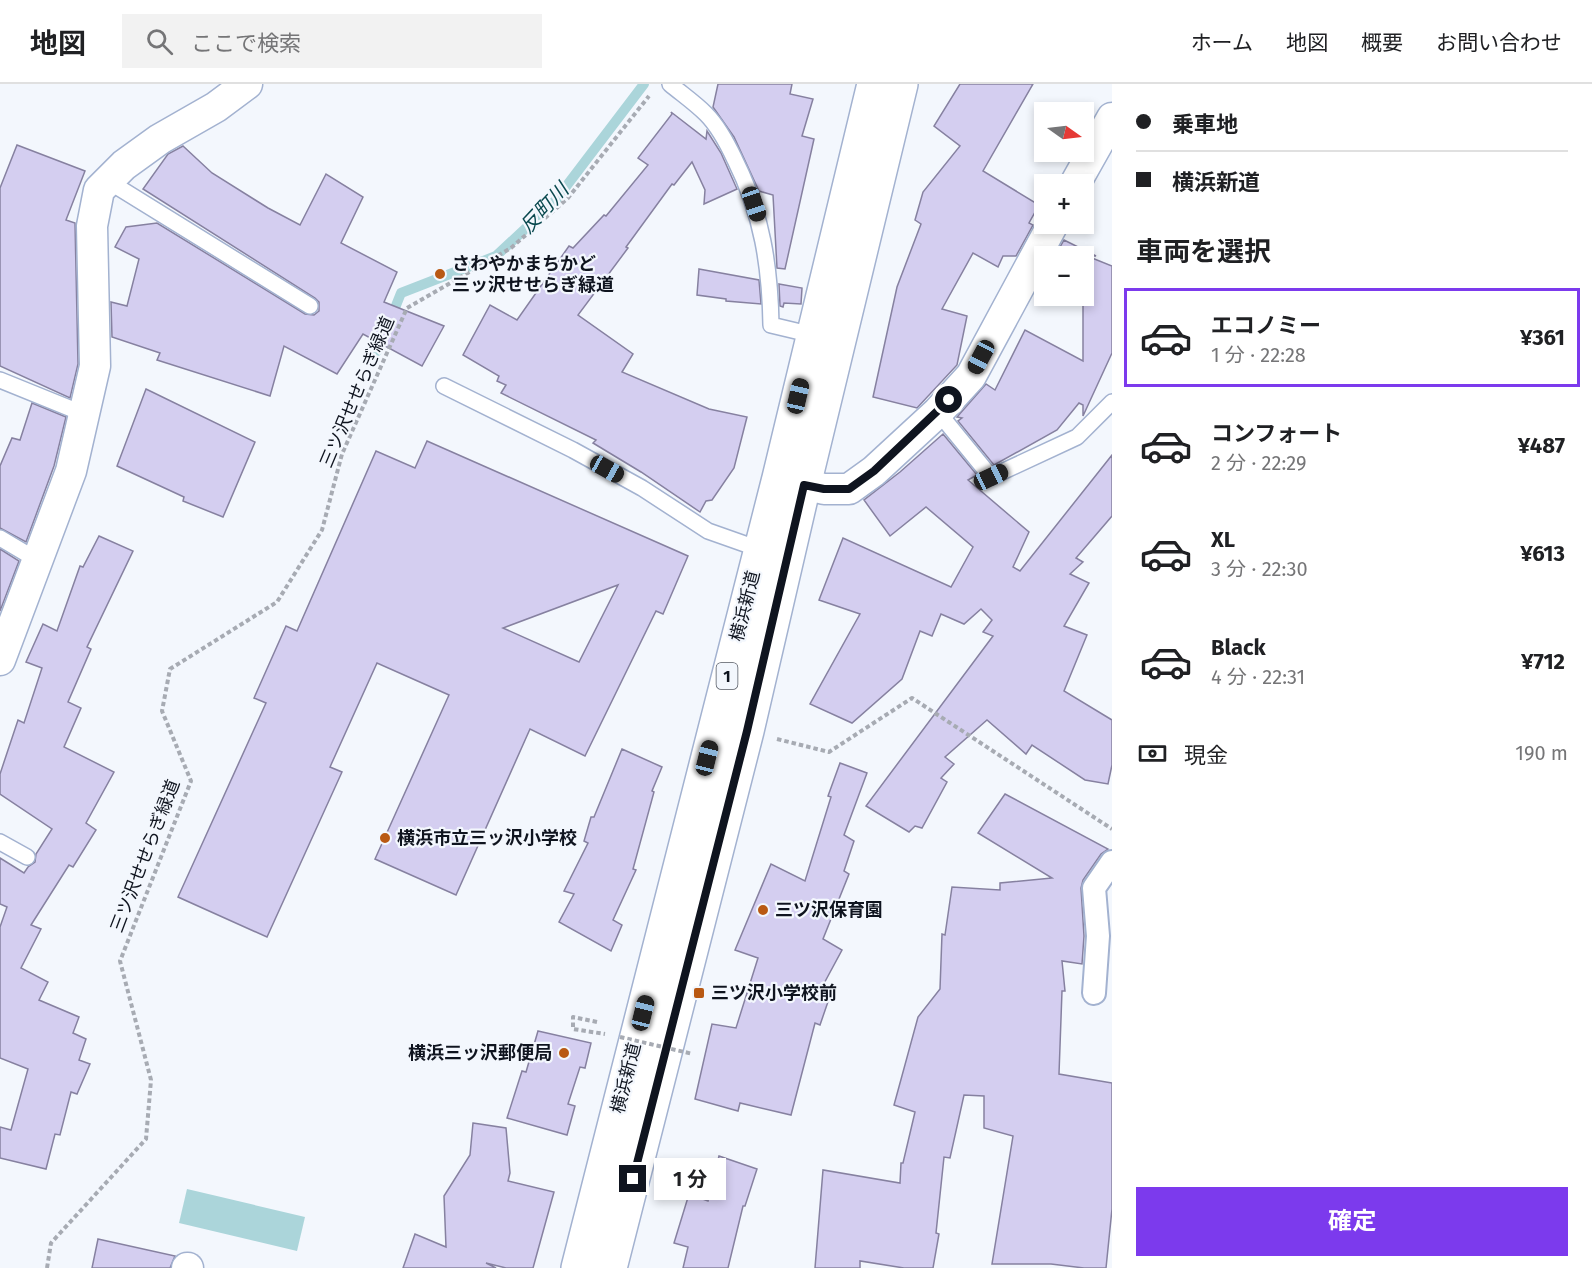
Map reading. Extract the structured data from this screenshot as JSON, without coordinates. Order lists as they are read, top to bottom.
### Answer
{
  "streets": {
    "highway": ["横浜新道", "1"],
    "path": ["三ツ沢せせらぎ緑道"]
  },
  "water": ["反町川"],
  "places": {
    "other": [
      "さわやかまちかど 三ッ沢せせらぎ緑道",
      "横浜市立三ッ沢小学校",
      "三ツ沢保育園",
      "横浜三ッ沢郵便局"
    ],
    "transit": ["三ツ沢小学校前"]
  },
  "north": "right",
  "page": {
    "header": "地図",
    "search": "ここで検索",
    "nav": [
      "ホーム",
      "地図",
      "概要",
      "お問い合わせ"
    ],
    "banner": ["乗車地", "横浜新道"],
    "map_buttons": ["+", "−"],
    "heading": "車両を選択",
    "list": [
      {
        "name": "エコノミー",
        "note": "1 分 · 22:28",
        "value": "¥361"
      },
      {
        "name": "コンフォート",
        "note": "2 分 · 22:29",
        "value": "¥487"
      },
      {
        "name": "XL",
        "note": "3 分 · 22:30",
        "value": "¥613"
      },
      {
        "name": "Black",
        "note": "4 分 · 22:31",
        "value": "¥712"
      }
    ],
    "pay": ["現金", "190 m"],
    "bubble": "1 分",
    "buttons": "確定"
  }
}
